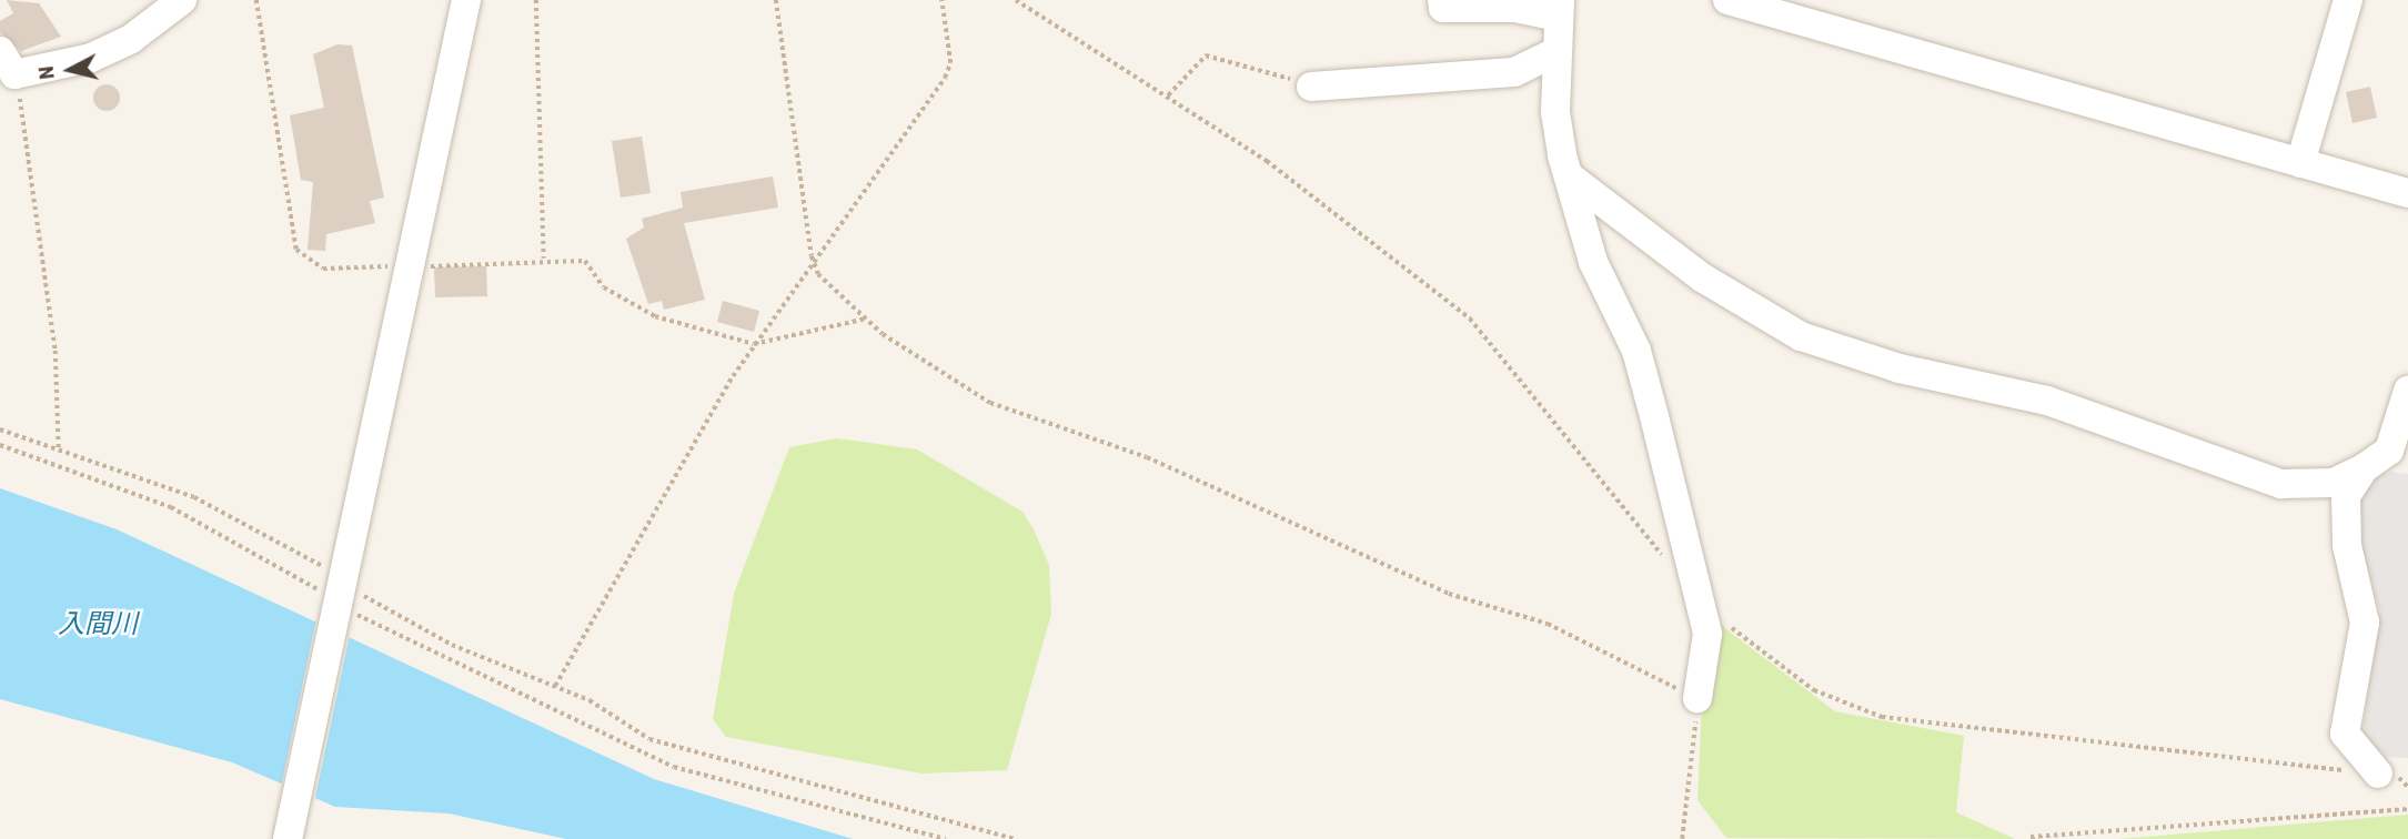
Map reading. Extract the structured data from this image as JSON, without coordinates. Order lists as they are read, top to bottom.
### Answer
{
  "water": ["入間川"],
  "north": "left"
}
